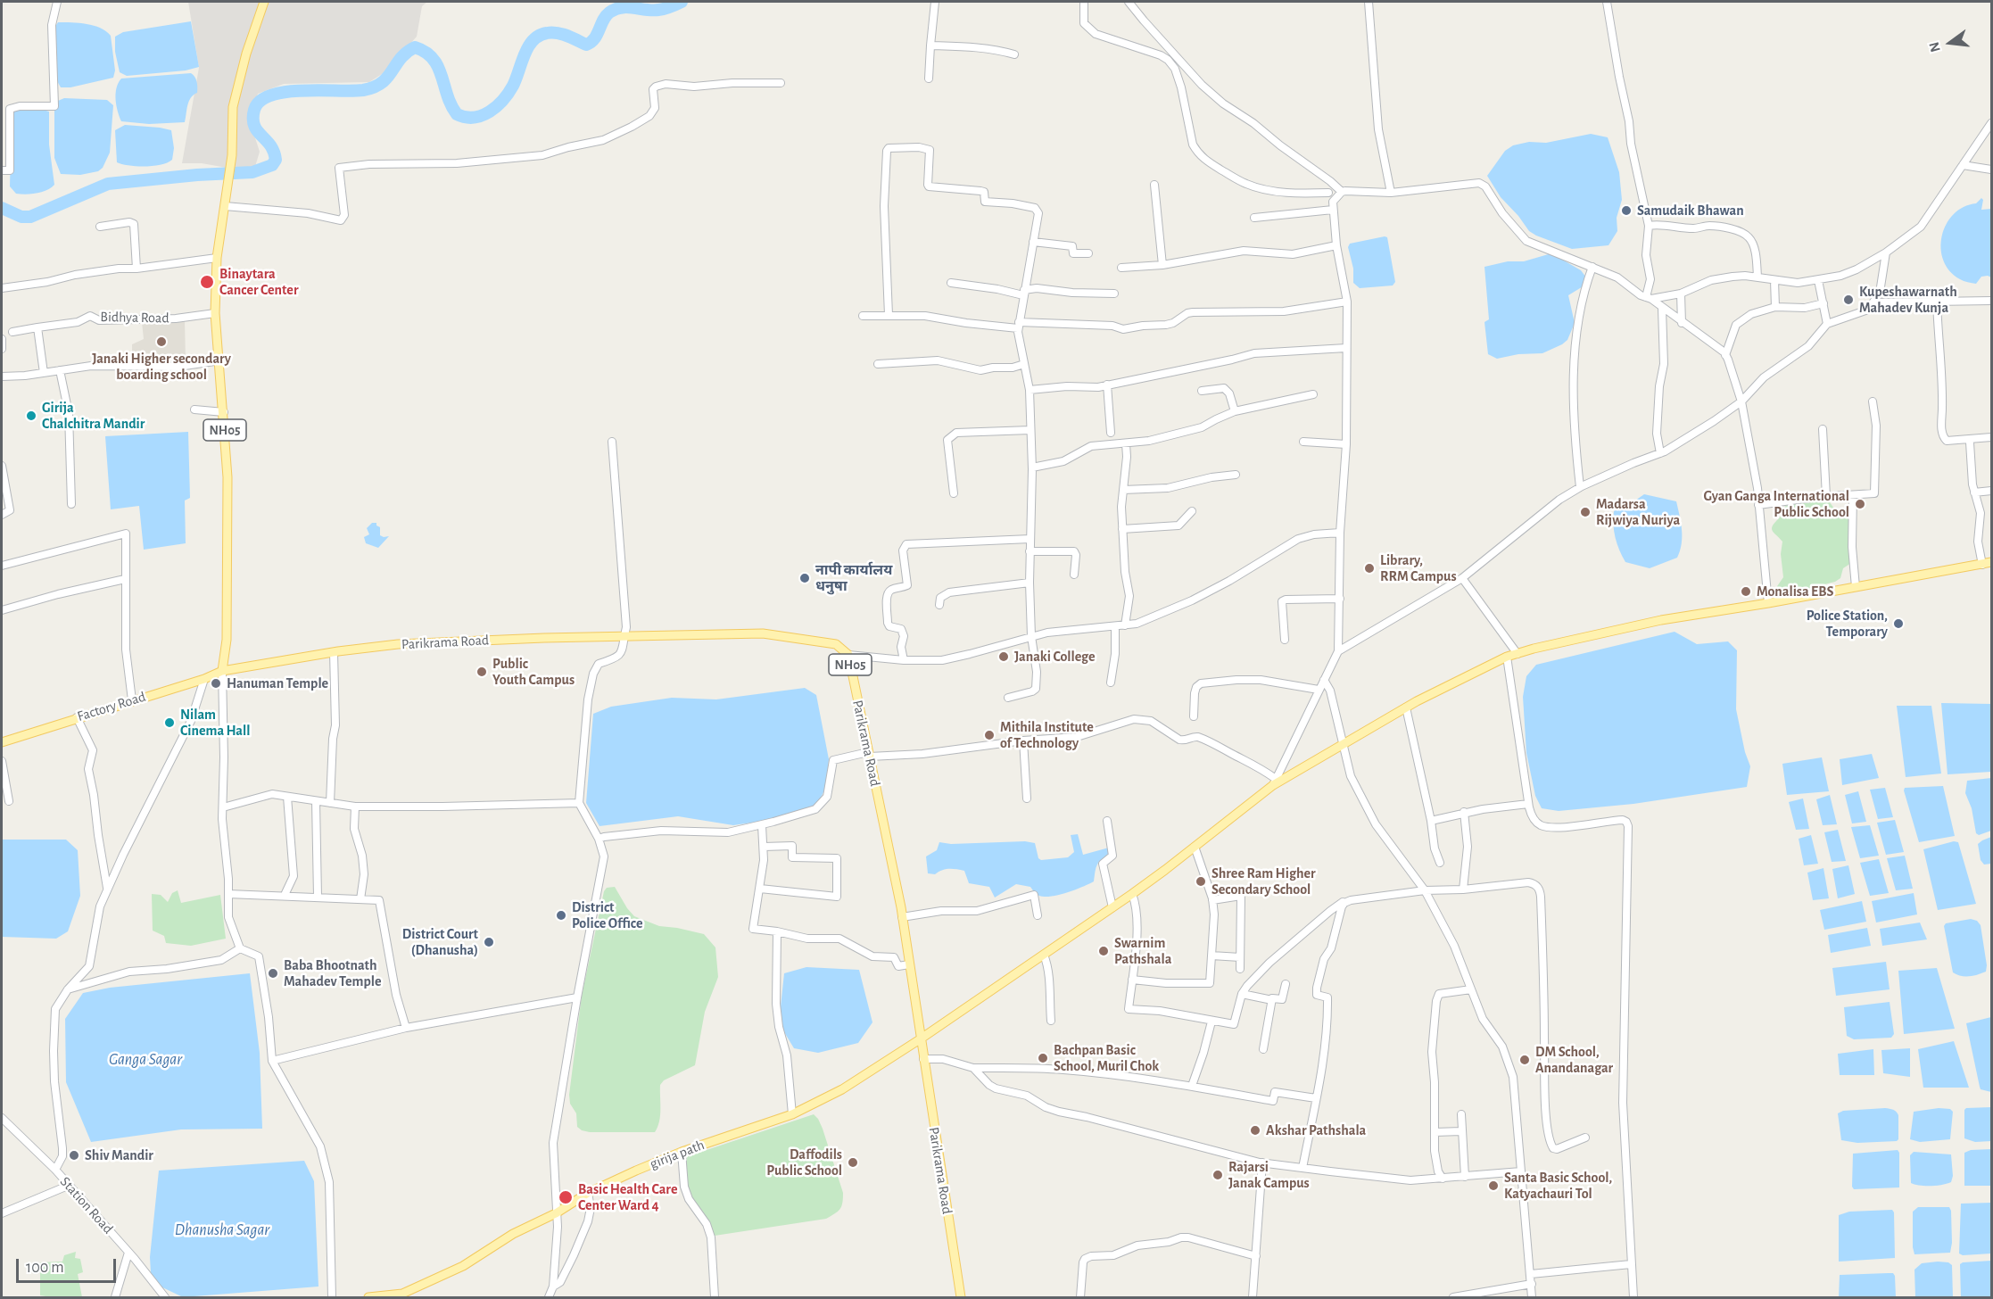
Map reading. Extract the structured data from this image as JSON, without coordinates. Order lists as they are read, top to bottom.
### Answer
{
  "streets": {
    "main road": [
      "NH05",
      "Parikrama Road",
      "Factory Road",
      "girija path"
    ],
    "street": ["Bidhya Road", "Station Road"]
  },
  "crossings": [
    ["Bidhya Road", "NH05"],
    ["NH05", "Parikrama Road"],
    ["NH05", "Factory Road"],
    ["Parikrama Road", "Factory Road"],
    ["Parikrama Road", "girija path"]
  ],
  "water": ["Ganga Sagar", "Dhanusha Sagar"],
  "places": [
    "Samudaik Bhawan",
    "Binaytara Cancer Center",
    "Kupeshawarnath Mahadev Kunja",
    "Janaki Higher secondary boarding school",
    "Girija Chalchitra Mandir",
    "Gyan Ganga International Public School",
    "Madarsa Rijwiya Nuriya",
    "Library, RRM Campus",
    "नापी कार्यालय धनुषा",
    "Monalisa EBS",
    "Police Station, Temporary",
    "Janaki College",
    "Public Youth Campus",
    "Hanuman Temple",
    "Nilam Cinema Hall",
    "Mithila Institute of Technology",
    "Shree Ram Higher Secondary School",
    "District Police Office",
    "District Court (Dhanusha)",
    "Swarnim Pathshala",
    "Baba Bhootnath Mahadev Temple",
    "Bachpan Basic School, Muril Chok",
    "DM School, Anandanagar",
    "Akshar Pathshala",
    "Shiv Mandir",
    "Daffodils Public School",
    "Rajarsi Janak Campus",
    "Santa Basic School, Katyachauri Tol",
    "Basic Health Care Center Ward 4"
  ],
  "scale_bar": "100 m",
  "north": "left"
}
